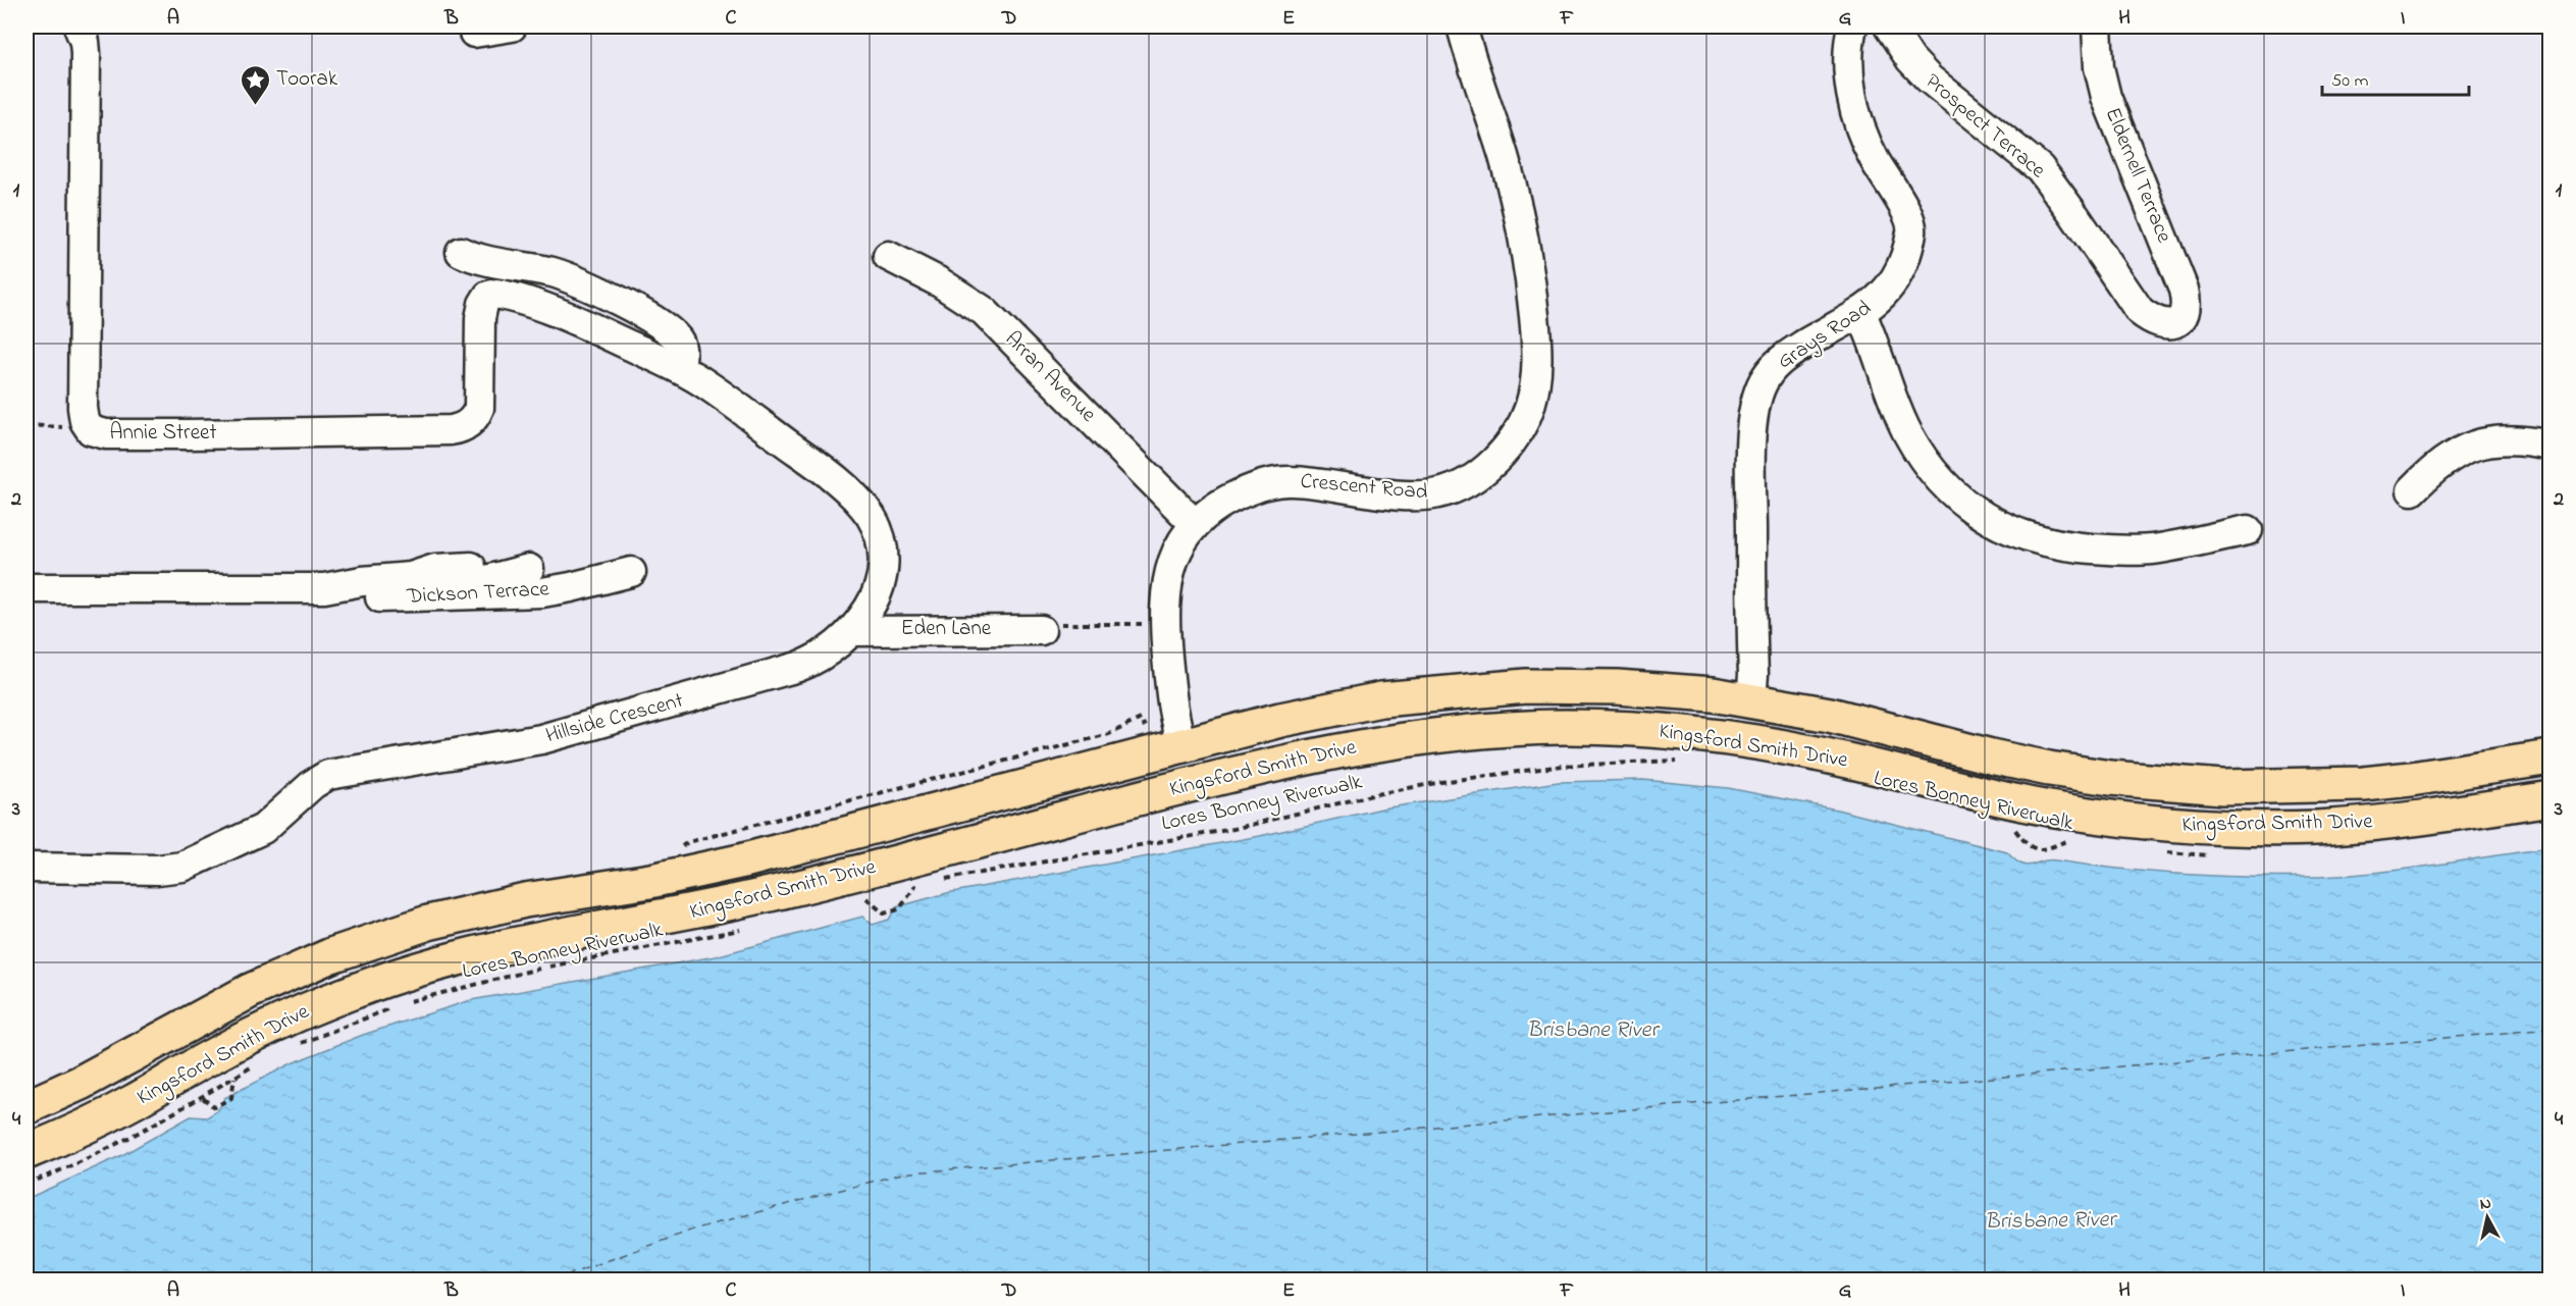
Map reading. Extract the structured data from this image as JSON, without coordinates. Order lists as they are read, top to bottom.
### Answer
{
  "streets": {
    "highway": ["Kingsford Smith Drive"],
    "street": [
      "Prospect Terrace",
      "Eldernell Terrace",
      "Grays Road",
      "Arran Avenue",
      "Annie Street",
      "Crescent Road",
      "Dickson Terrace",
      "Eden Lane",
      "Hillside Crescent"
    ],
    "path": ["Lores Bonney Riverwalk"]
  },
  "crossings": [
    ["Prospect Terrace", "Eldernell Terrace"],
    ["Grays Road", "Kingsford Smith Drive"],
    ["Arran Avenue", "Crescent Road"],
    ["Annie Street", "Hillside Crescent"],
    ["Crescent Road", "Kingsford Smith Drive"],
    ["Eden Lane", "Hillside Crescent"]
  ],
  "water": ["Brisbane River"],
  "places": {
    "place": ["Toorak"]
  },
  "scale_bar": "50 m",
  "north": "top",
  "grid": {
    "columns": [
      "A",
      "B",
      "C",
      "D",
      "E",
      "F",
      "G",
      "H",
      "I"
    ],
    "rows": [
      "1",
      "2",
      "3",
      "4"
    ]
  }
}
